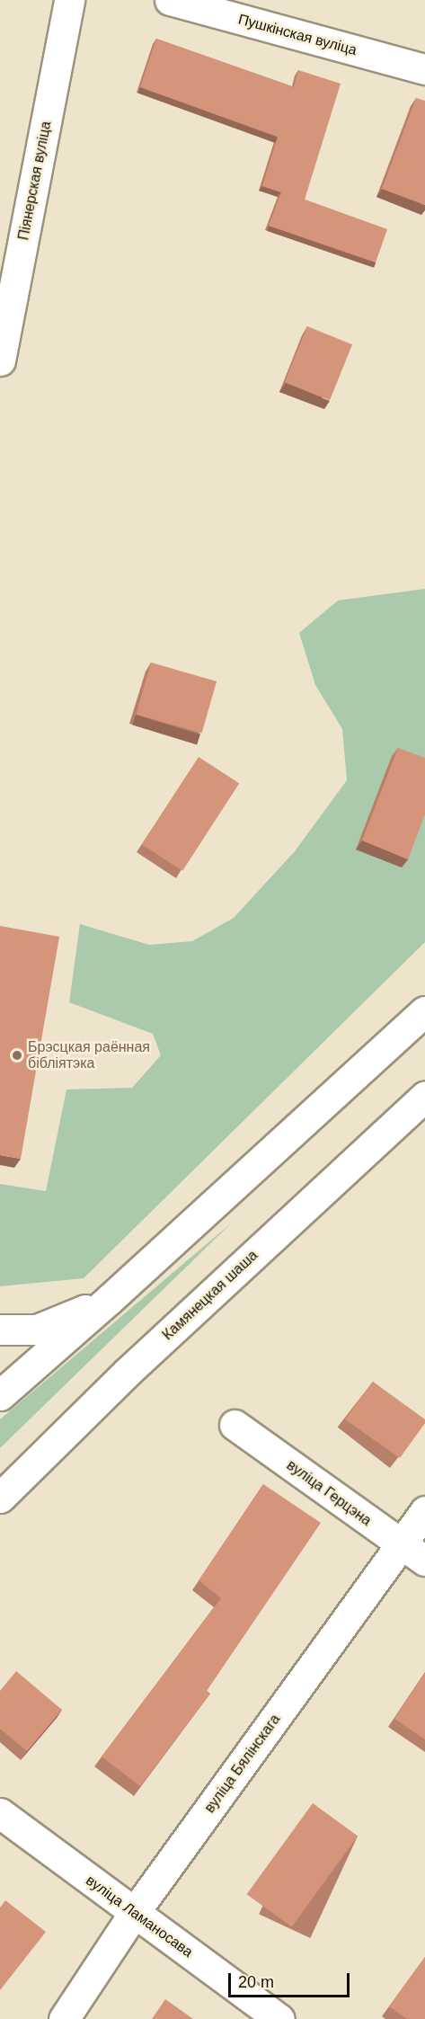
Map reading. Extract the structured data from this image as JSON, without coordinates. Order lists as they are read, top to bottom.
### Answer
{
  "streets": {
    "main road": [
      "Пушкінская вуліца",
      "Піянерская вуліца",
      "Камянецкая шаша",
      "вуліца Герцэна",
      "вуліца Бялінскага",
      "вуліца Ламаносава"
    ]
  },
  "crossings": [
    ["вуліца Герцэна", "вуліца Бялінскага"],
    ["вуліца Бялінскага", "вуліца Ламаносава"]
  ],
  "places": ["Брэсцкая раённая бібліятэка"],
  "scale_bar": "20 m"
}
